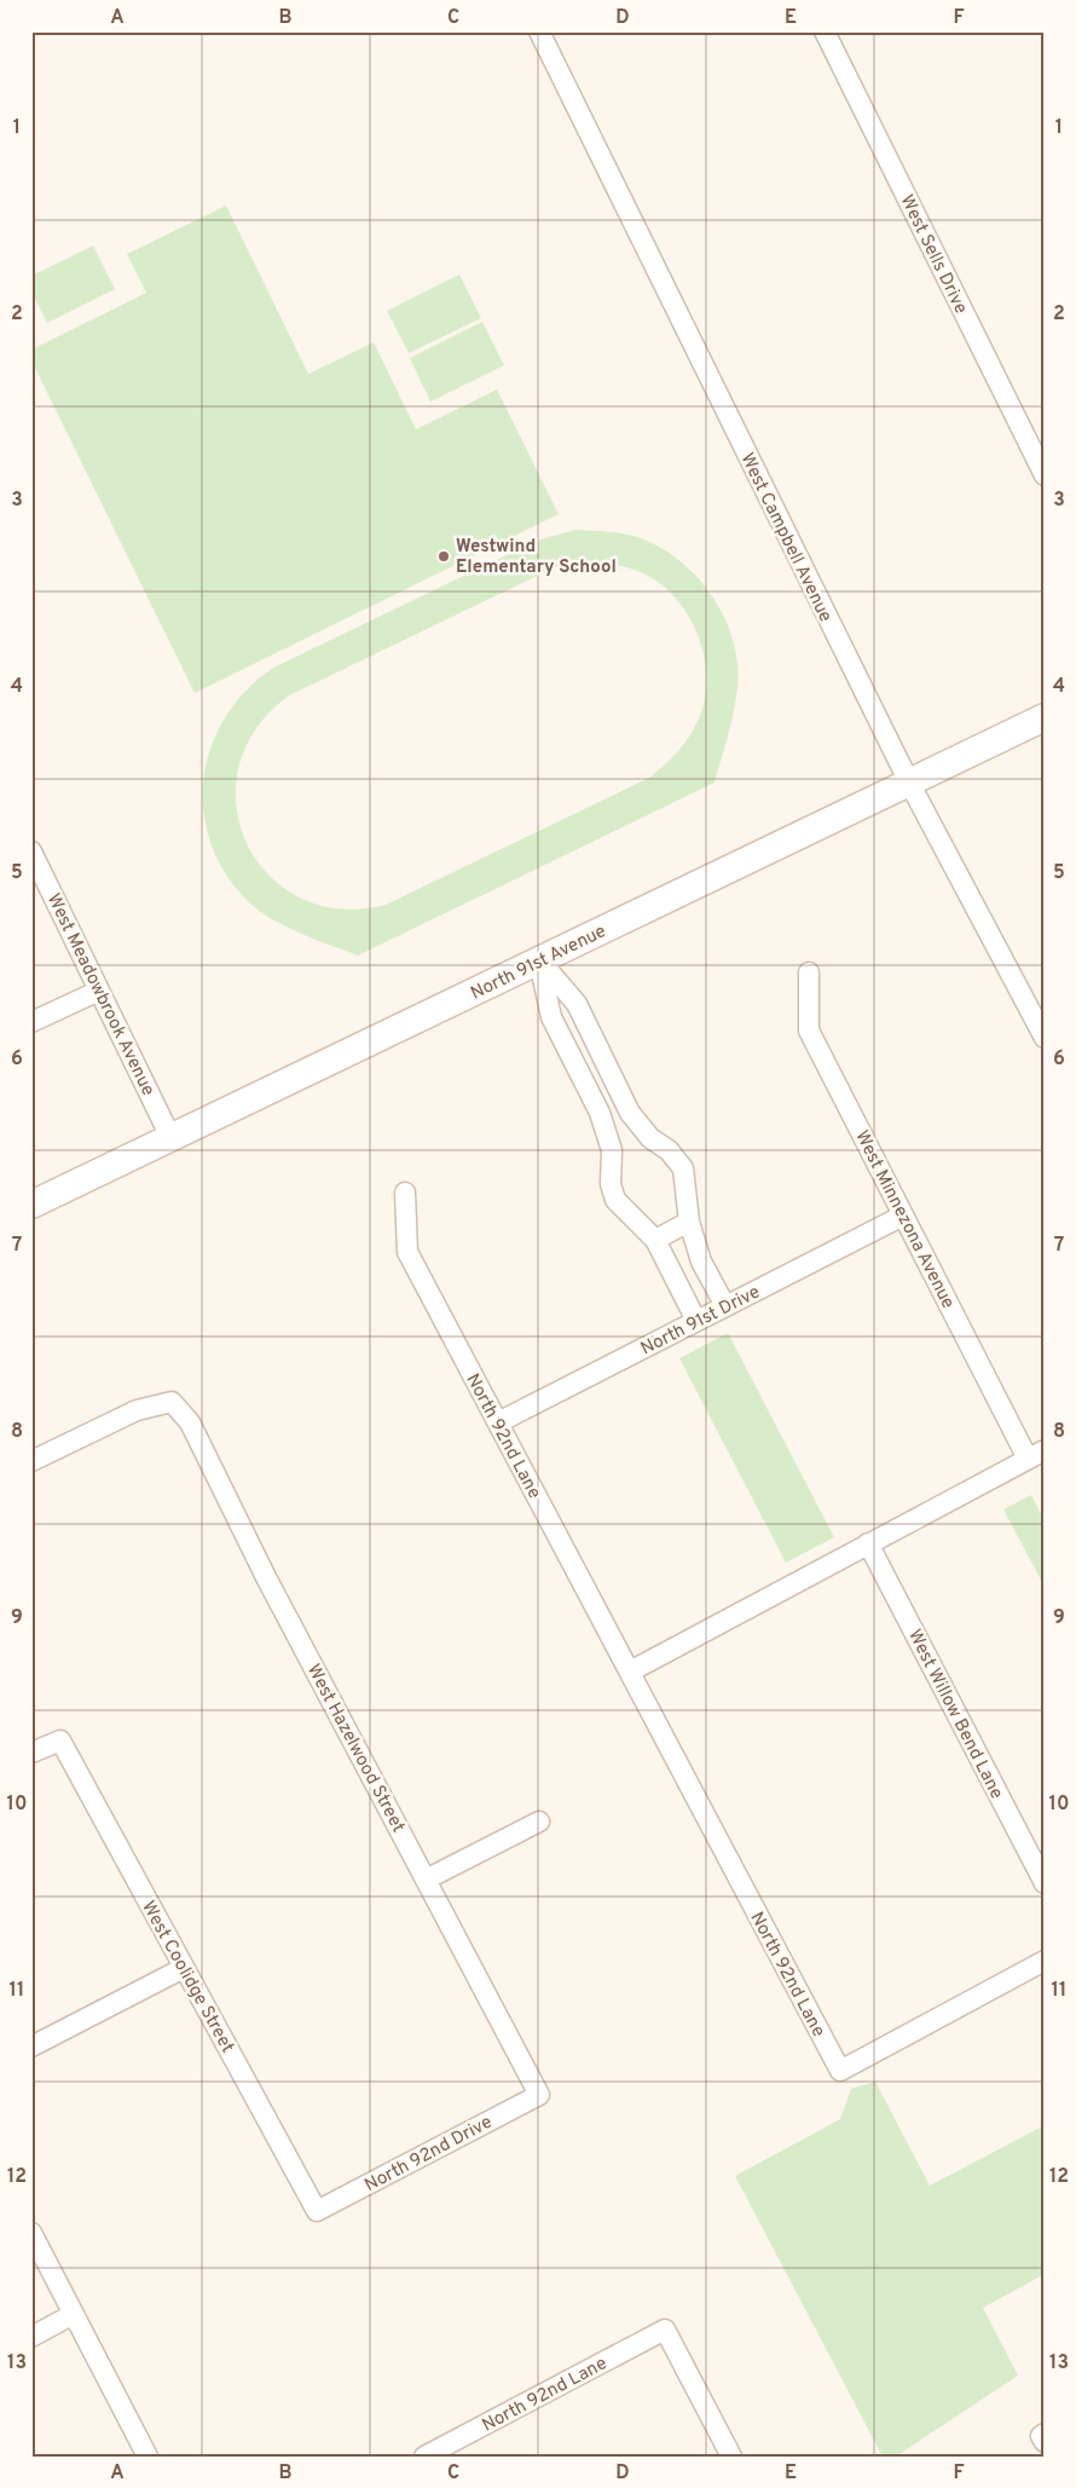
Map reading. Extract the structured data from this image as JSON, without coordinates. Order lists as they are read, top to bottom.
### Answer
{
  "streets": {
    "main road": ["North 91st Avenue"],
    "street": [
      "West Sells Drive",
      "West Campbell Avenue",
      "West Meadowbrook Avenue",
      "West Minnezona Avenue",
      "North 91st Drive",
      "North 92nd Lane",
      "West Willow Bend Lane",
      "West Hazelwood Street",
      "West Coolidge Street",
      "North 92nd Drive"
    ]
  },
  "crossings": [
    ["West Campbell Avenue", "North 91st Avenue"],
    ["North 91st Avenue", "West Meadowbrook Avenue"],
    ["West Minnezona Avenue", "North 91st Drive"],
    ["North 91st Drive", "North 92nd Lane"],
    ["West Hazelwood Street", "North 92nd Drive"],
    ["West Coolidge Street", "North 92nd Drive"]
  ],
  "places": ["Westwind Elementary School"],
  "grid": {
    "columns": [
      "A",
      "B",
      "C",
      "D",
      "E",
      "F"
    ],
    "rows": [
      "1",
      "2",
      "3",
      "4",
      "5",
      "6",
      "7",
      "8",
      "9",
      "10",
      "11",
      "12",
      "13"
    ]
  }
}
